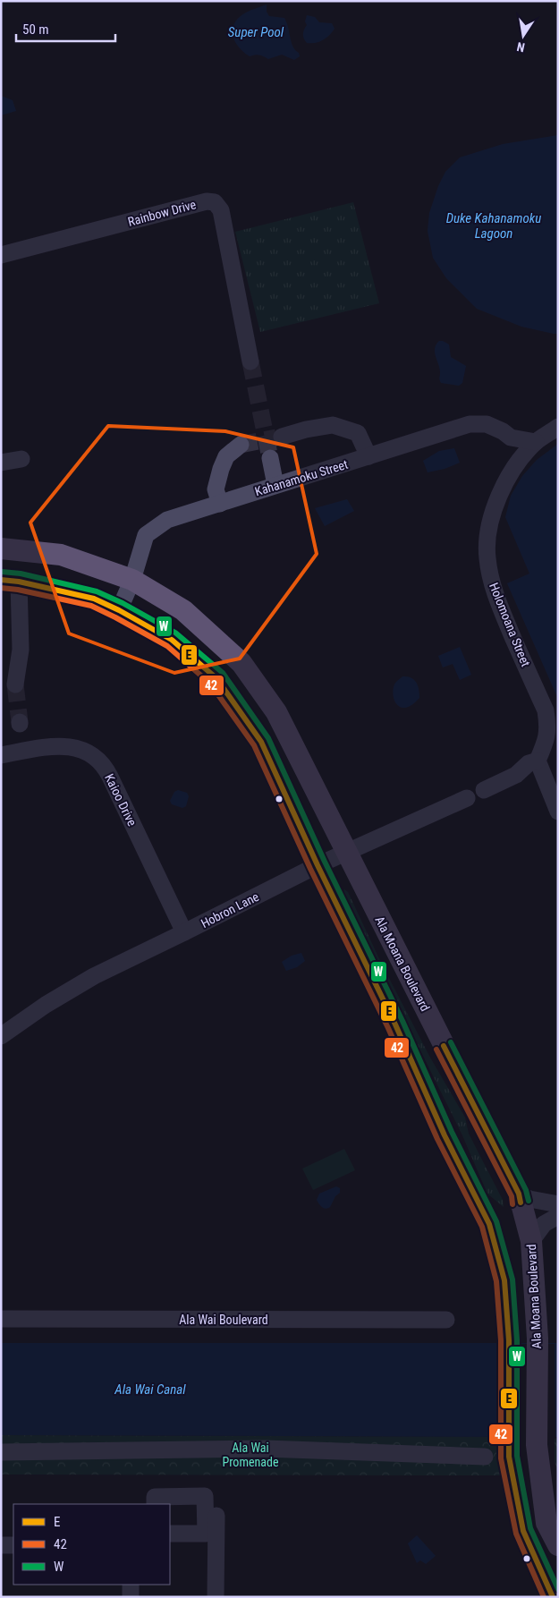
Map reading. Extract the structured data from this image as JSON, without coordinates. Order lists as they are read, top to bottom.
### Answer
{
  "streets": {
    "main road": ["Ala Moana Boulevard"],
    "street": [
      "Rainbow Drive",
      "Kahanamoku Street",
      "Holomoana Street",
      "Kaioo Drive",
      "Hobron Lane",
      "Ala Wai Boulevard"
    ]
  },
  "crossings": [
    ["Kahanamoku Street", "Holomoana Street"],
    ["Kahanamoku Street", "Ala Moana Boulevard"],
    ["Kaioo Drive", "Hobron Lane"],
    ["Hobron Lane", "Ala Moana Boulevard"]
  ],
  "water": ["Super Pool", "Duke Kahanamoku Lagoon", "Ala Wai Canal"],
  "parks": ["Ala Wai Promenade"],
  "lines": ["transit line W", "transit line E", "transit line 42"],
  "legend": ["E", "42", "W"],
  "scale_bar": "50 m",
  "north": "bottom"
}
